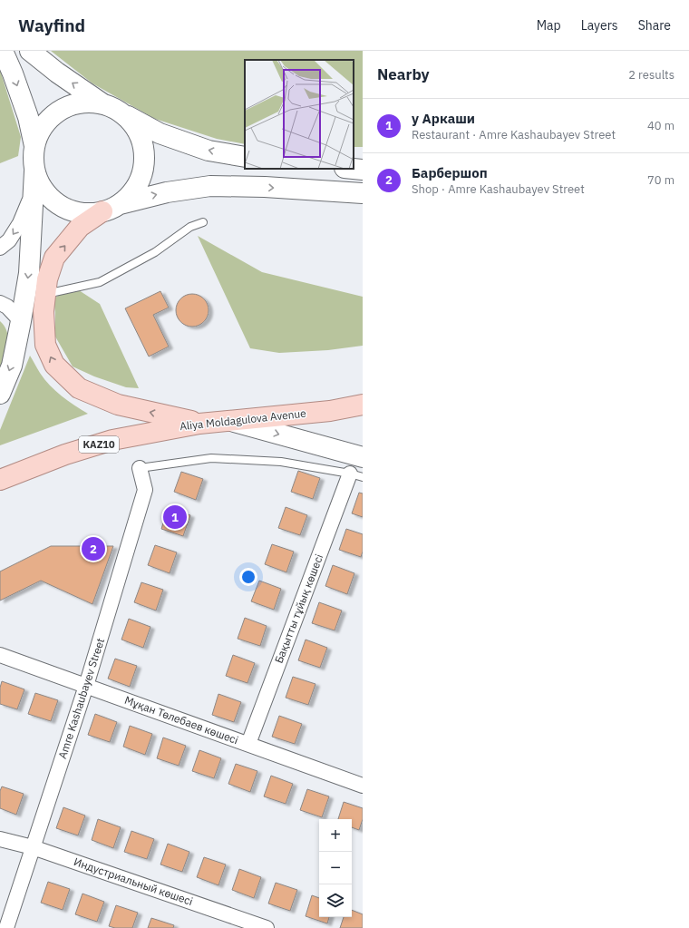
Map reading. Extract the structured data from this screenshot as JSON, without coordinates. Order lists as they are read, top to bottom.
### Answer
{
  "streets": {
    "main road": ["Aliya Moldagulova Avenue", "KAZ10"],
    "street": [
      "Бақытты тұйық көшесі",
      "Amre Kashaubayev Street",
      "Мұқан Төлебаев көшесі",
      "Индустриальный көшесі"
    ]
  },
  "crossings": [
    ["Бақытты тұйық көшесі", "Мұқан Төлебаев көшесі"],
    ["Amre Kashaubayev Street", "Мұқан Төлебаев көшесі"],
    ["Amre Kashaubayev Street", "Индустриальный көшесі"]
  ],
  "page": {
    "header": "Wayfind",
    "nav": ["Map", "Layers", "Share"],
    "heading": ["Nearby", "2 results"],
    "list": [
      {
        "mark": "1",
        "name": "у Аркаши",
        "note": "Restaurant · Amre Kashaubayev Street",
        "value": "40 m"
      },
      {
        "mark": "2",
        "name": "Барбершоп",
        "note": "Shop · Amre Kashaubayev Street",
        "value": "70 m"
      }
    ],
    "pins": ["1", "2"],
    "map_buttons": ["+", "−"]
  }
}
